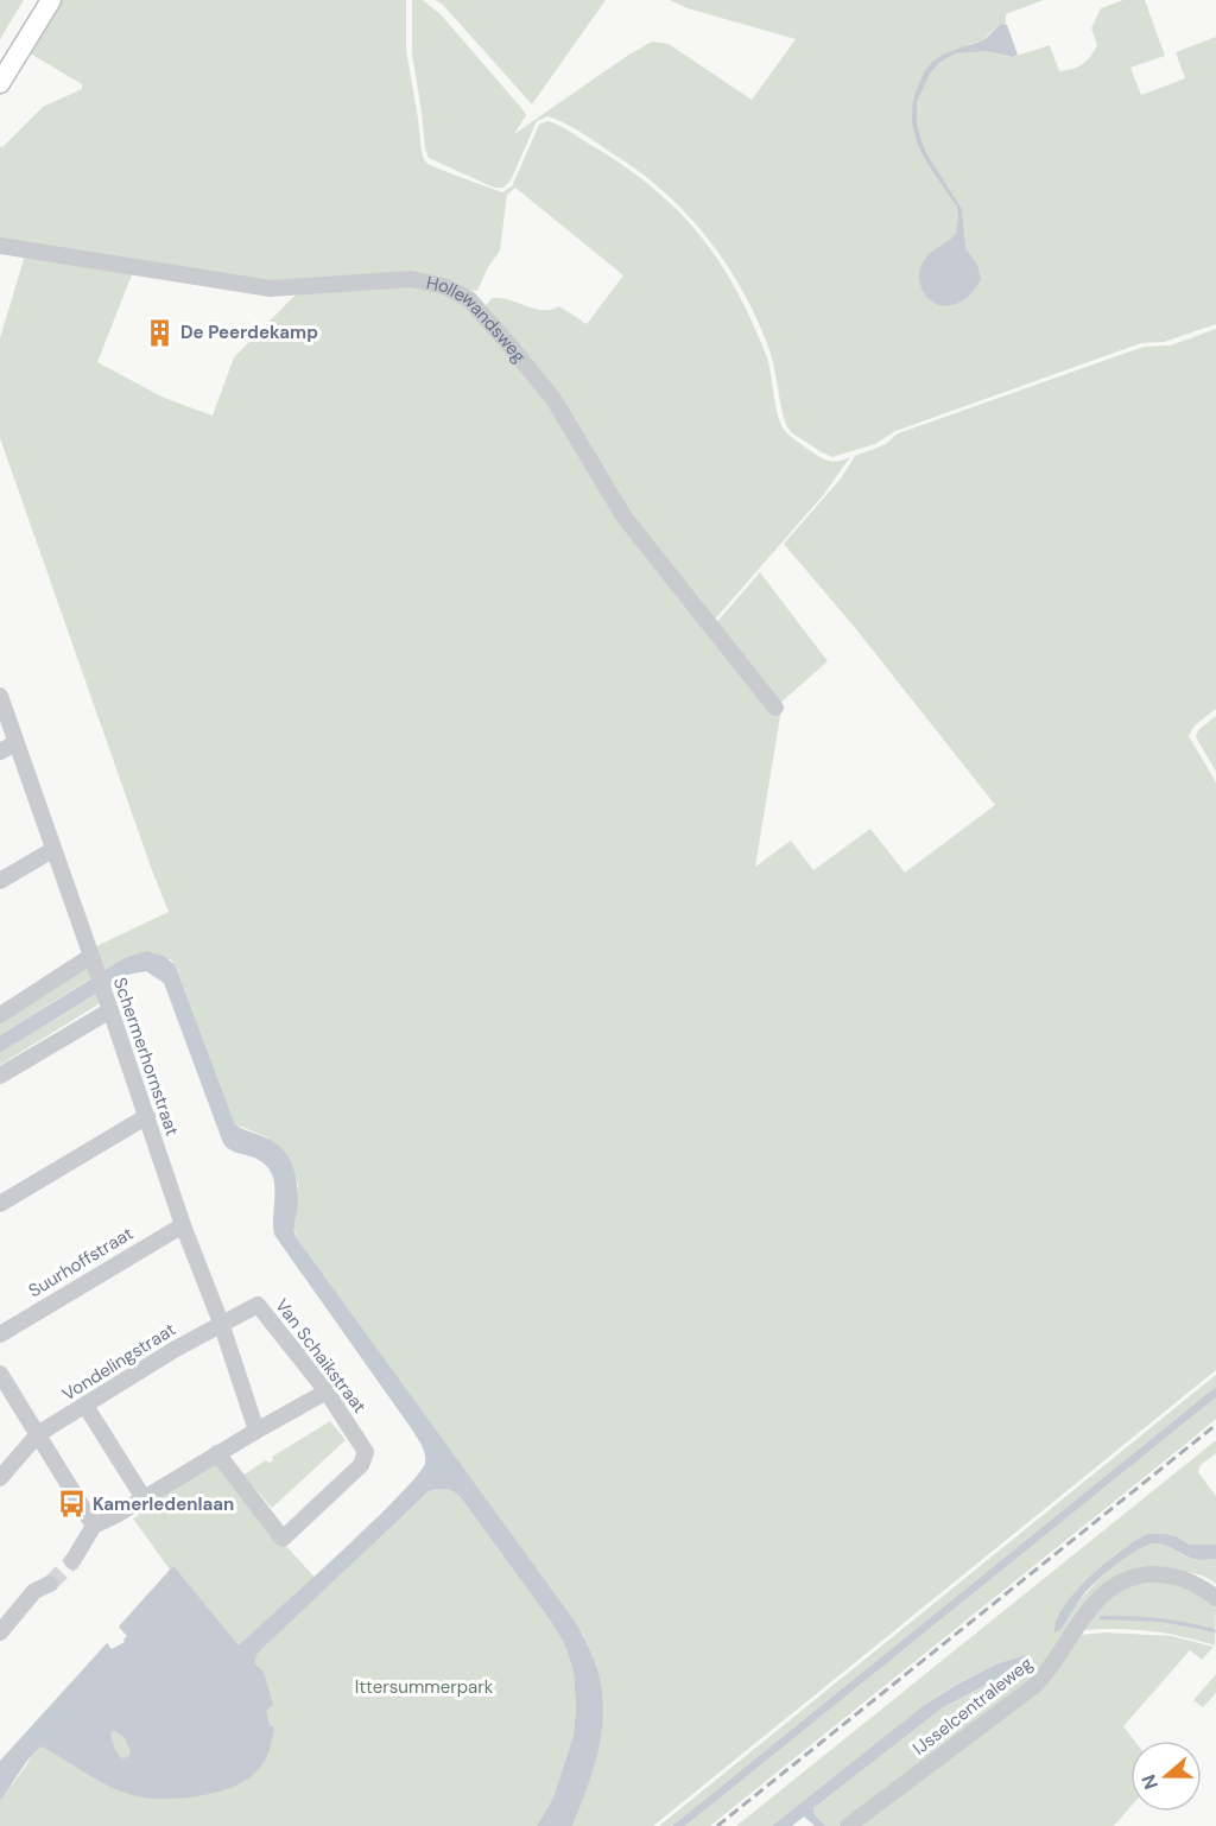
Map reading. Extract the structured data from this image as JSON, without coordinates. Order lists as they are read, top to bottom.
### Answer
{
  "streets": {
    "street": [
      "Hollewandsweg",
      "Schermerhornstraat",
      "Suurhoffstraat",
      "Van Schaikstraat",
      "Vondelingstraat",
      "IJsselcentraleweg"
    ]
  },
  "crossings": [
    ["Schermerhornstraat", "Suurhoffstraat"],
    ["Schermerhornstraat", "Van Schaikstraat"],
    ["Schermerhornstraat", "Vondelingstraat"],
    ["Van Schaikstraat", "Vondelingstraat"]
  ],
  "parks": ["Ittersummerpark"],
  "places": {
    "building": ["De Peerdekamp"],
    "bus stop": ["Kamerledenlaan"]
  },
  "north": "left"
}
